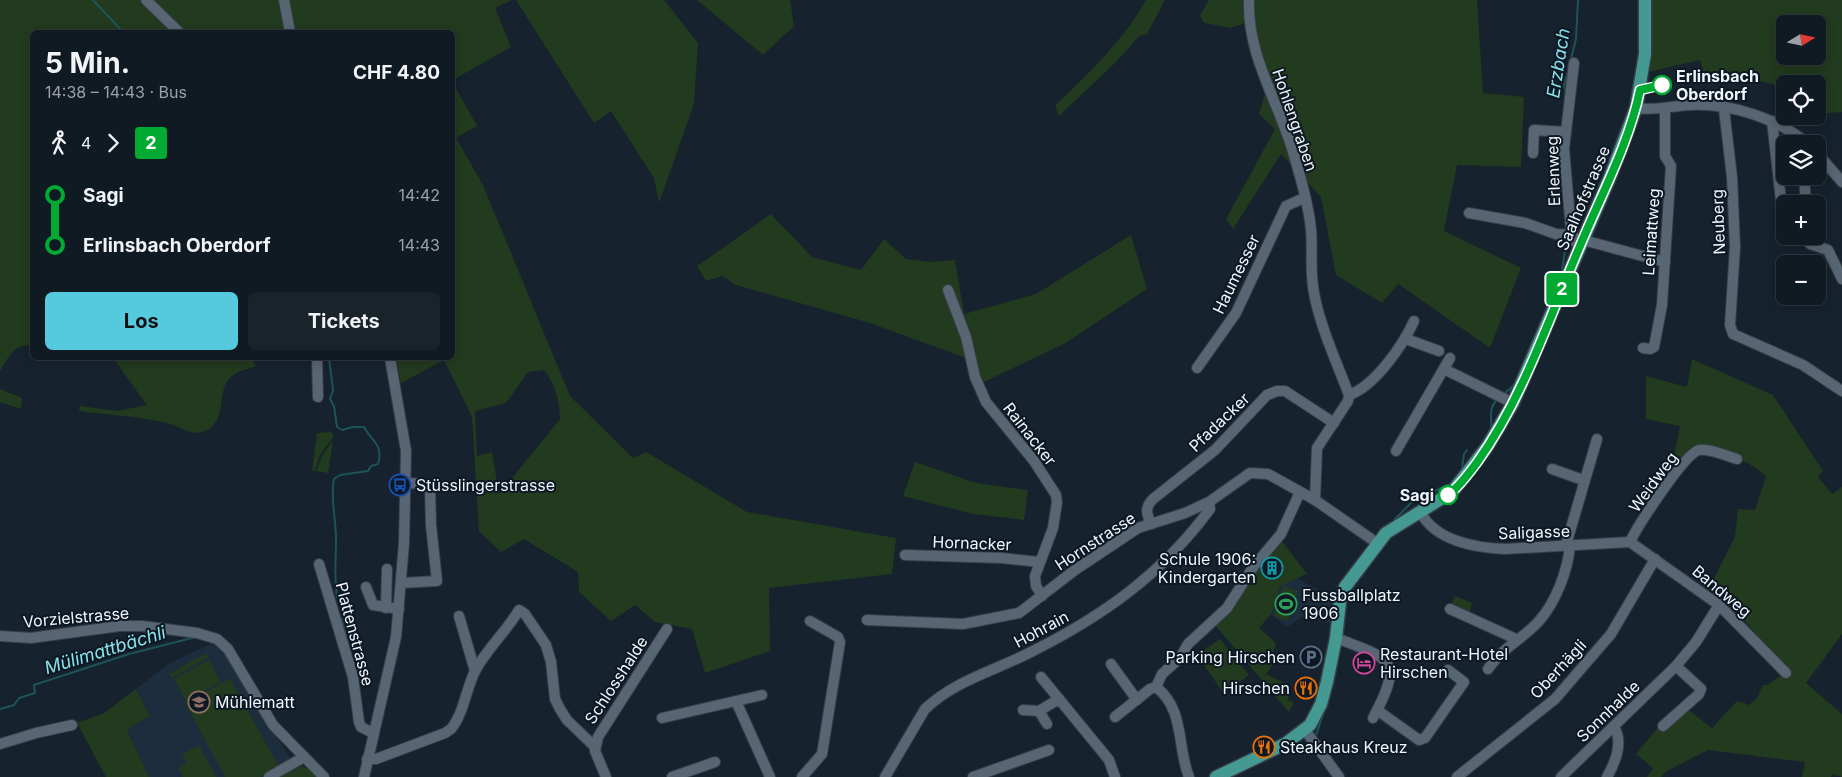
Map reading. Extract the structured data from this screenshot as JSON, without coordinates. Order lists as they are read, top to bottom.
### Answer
{
  "streets": {
    "main road": ["Saalhofstrasse"],
    "street": [
      "Hohlengraben",
      "Erlenweg",
      "Neuberg",
      "Leimattweg",
      "Haumesser",
      "Pfadacker",
      "Rainacker",
      "Weidweg",
      "Saligasse",
      "Hornstrasse",
      "Hornacker",
      "Bandweg",
      "Vorzielstrasse",
      "Hohrain",
      "Plattenstrasse",
      "Oberhägli",
      "Schlosshalde",
      "Sonnhalde"
    ]
  },
  "crossings": [
    ["Hohlengraben", "Haumesser"],
    ["Erlenweg", "Saalhofstrasse"],
    ["Saalhofstrasse", "Saligasse"],
    ["Saalhofstrasse", "Hornstrasse"],
    ["Pfadacker", "Hornstrasse"],
    ["Rainacker", "Hornstrasse"],
    ["Rainacker", "Hornacker"],
    ["Weidweg", "Saligasse"],
    ["Hornstrasse", "Hohrain"],
    ["Bandweg", "Oberhägli"],
    ["Bandweg", "Sonnhalde"]
  ],
  "water": ["Erzbach", "Mülimattbächli"],
  "places": {
    "other": ["Erlinsbach Oberdorf", "Sagi"],
    "bus stop": ["Stüsslingerstrasse"],
    "building": ["Schule 1906: Kindergarten"],
    "sports": ["Fussballplatz 1906"],
    "parking": ["Parking Hirschen"],
    "hotel": ["Restaurant-Hotel Hirschen"],
    "restaurant": ["Hirschen", "Steakhaus Kreuz"],
    "school or university": ["Mühlematt"]
  },
  "lines": ["bus line 2"],
  "north": "right",
  "page": {
    "on_map": "2",
    "map_buttons": ["+", "−"],
    "heading": ["5 Min.", "14:38 – 14:43 · Bus", "CHF 4.80"],
    "legs": ["4", "2"],
    "list": [
      {
        "name": "Sagi",
        "value": "14:42"
      },
      {
        "name": "Erlinsbach Oberdorf",
        "value": "14:43"
      }
    ],
    "buttons": ["Los", "Tickets"]
  }
}
